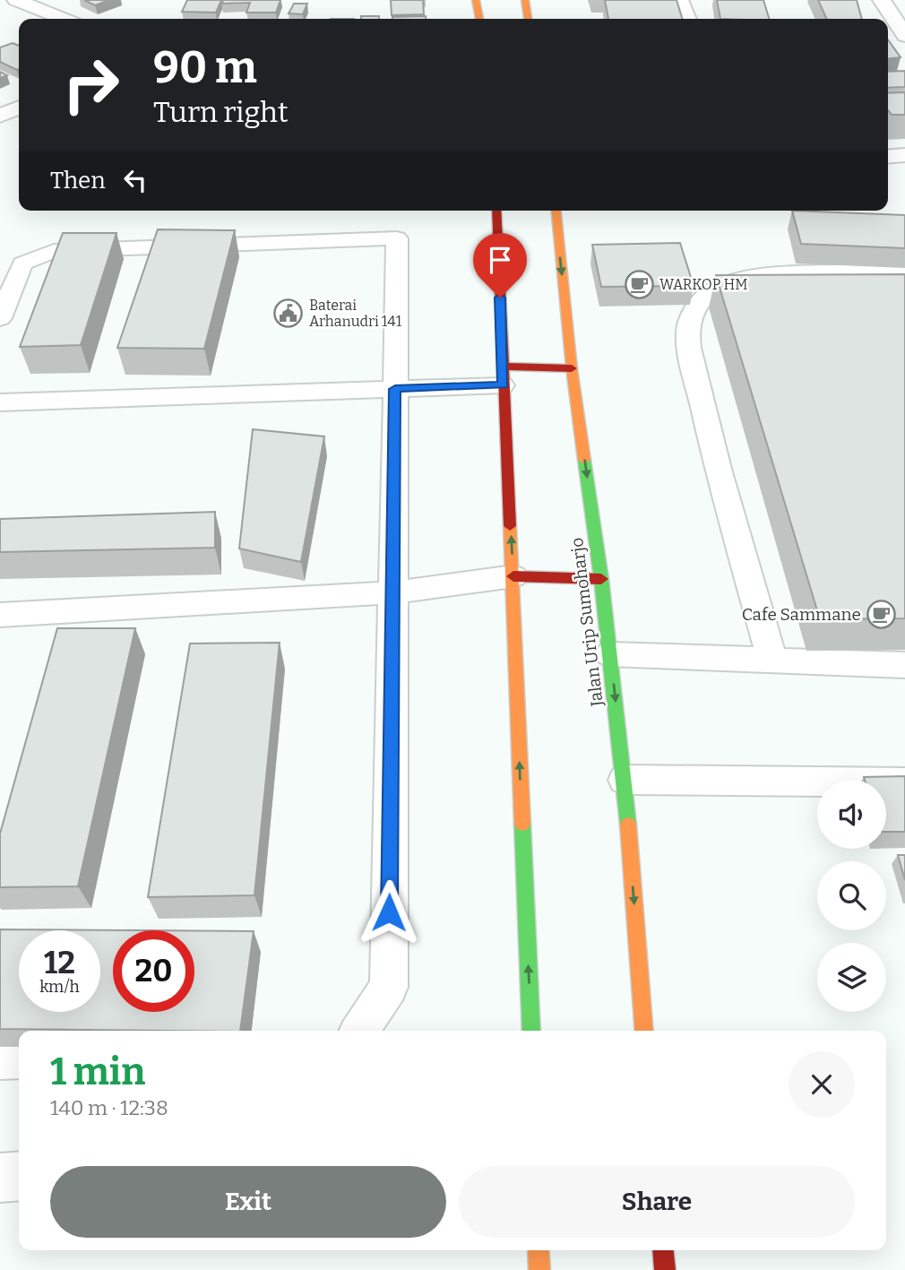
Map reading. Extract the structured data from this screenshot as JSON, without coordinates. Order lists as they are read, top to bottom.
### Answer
{
  "streets": {
    "highway": ["Jalan Urip Sumoharjo"]
  },
  "places": {
    "cafe": ["WARKOP HM", "Cafe Sammane"],
    "public building": ["Baterai Arhanudri 141"]
  },
  "page": {
    "turn": ["90 m", "Turn right"],
    "then": "Then",
    "speed": "12 km/h",
    "limit": "20",
    "heading": ["1 min", "140 m · 12:38"],
    "buttons": ["Exit", "Share"]
  }
}
